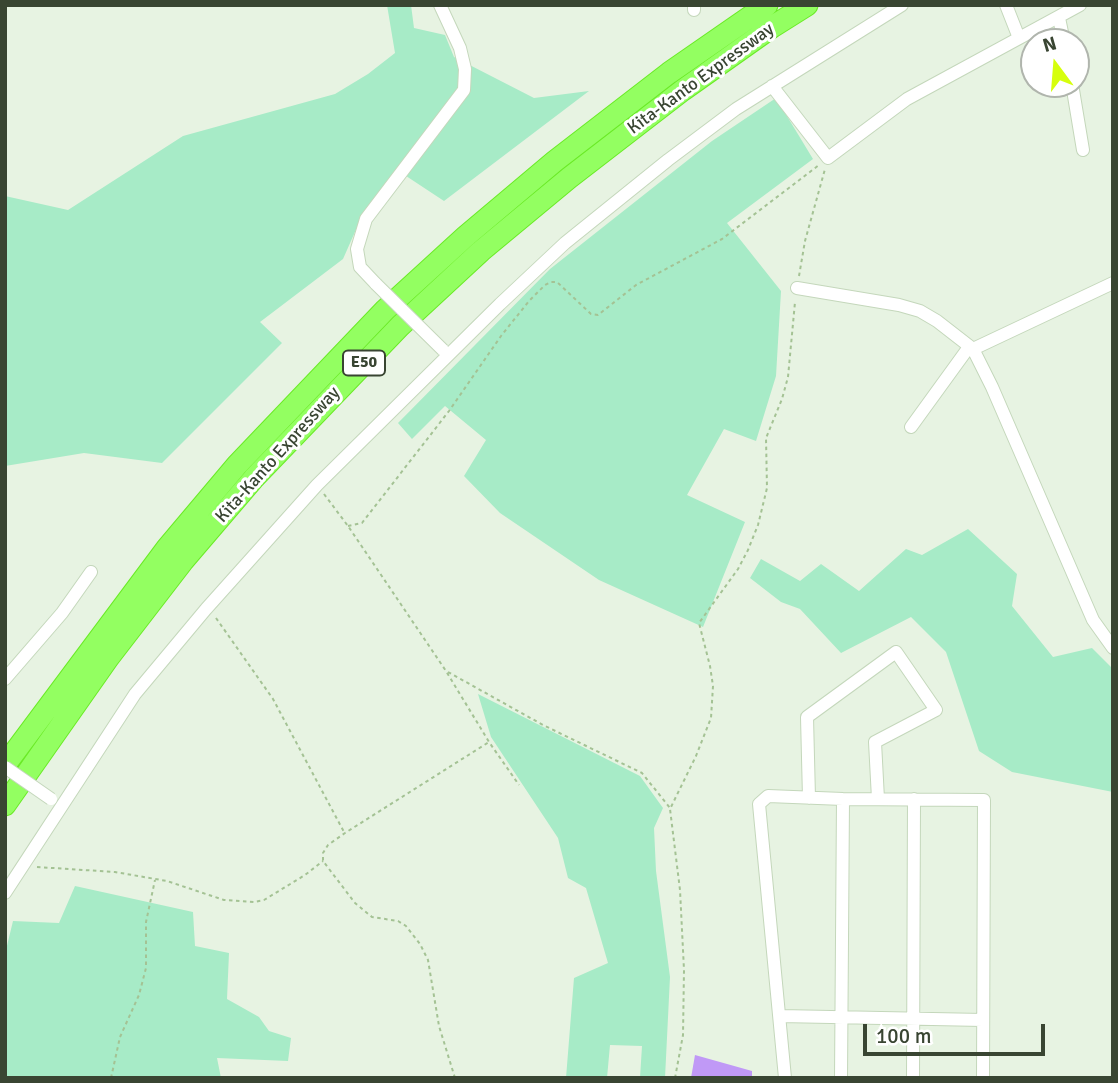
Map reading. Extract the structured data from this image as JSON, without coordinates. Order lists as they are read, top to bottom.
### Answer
{
  "streets": {
    "highway": ["Kita-Kanto Expressway", "E50"]
  },
  "scale_bar": "100 m",
  "north": "top"
}
